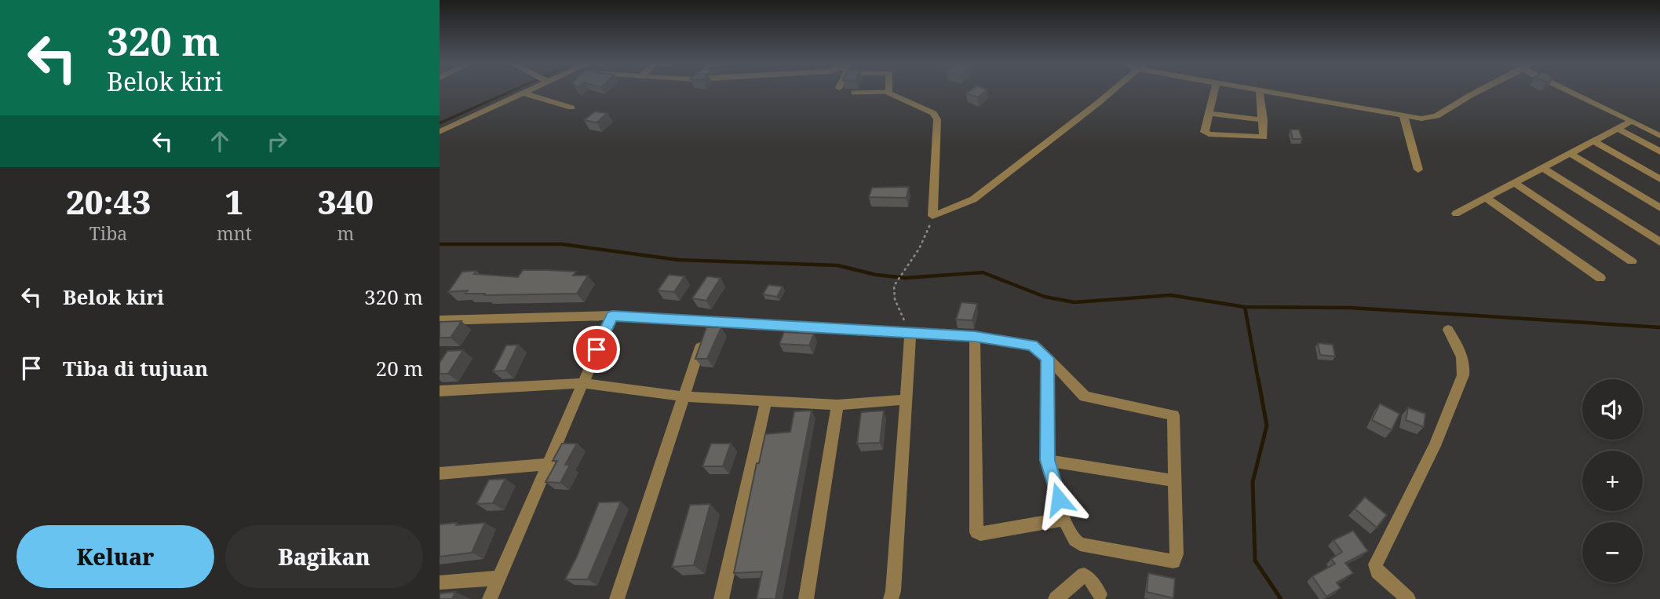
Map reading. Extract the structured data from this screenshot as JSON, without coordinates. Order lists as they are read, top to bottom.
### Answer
{
  "page": {
    "turn": ["320 m", "Belok kiri"],
    "eta": [
      "20:43",
      "Tiba",
      "1",
      "mnt",
      "340",
      "m"
    ],
    "list": [
      {
        "name": "Belok kiri",
        "value": "320 m"
      },
      {
        "name": "Tiba di tujuan",
        "value": "20 m"
      }
    ],
    "map_buttons": ["+", "−"],
    "buttons": ["Keluar", "Bagikan"]
  }
}
